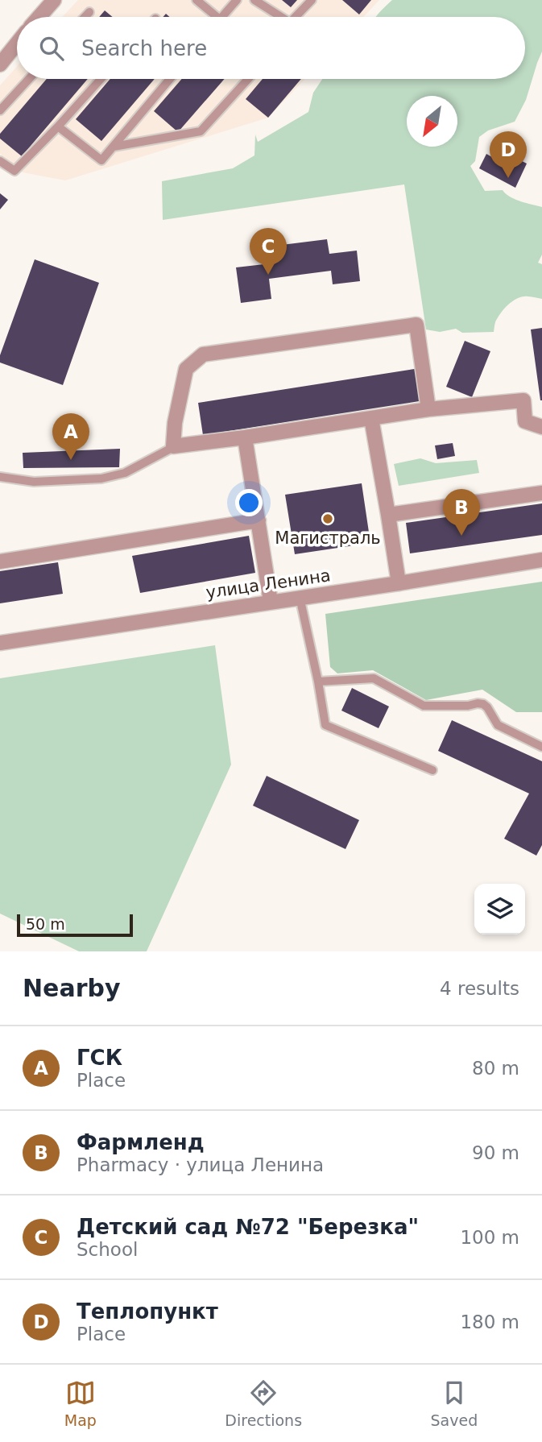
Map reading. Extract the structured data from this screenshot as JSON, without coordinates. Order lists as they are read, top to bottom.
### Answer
{
  "streets": {
    "street": ["улица Ленина"]
  },
  "places": ["Магистраль"],
  "scale_bar": "50 m",
  "north": "bottom left",
  "page": {
    "search": "Search here",
    "pins": [
      "D",
      "C",
      "A",
      "B"
    ],
    "scale": "50 m",
    "heading": ["Nearby", "4 results"],
    "list": [
      {
        "mark": "A",
        "name": "ГСК",
        "note": "Place",
        "value": "80 m"
      },
      {
        "mark": "B",
        "name": "Фармленд",
        "note": "Pharmacy · улица Ленина",
        "value": "90 m"
      },
      {
        "mark": "C",
        "name": "Детский сад №72 \"Березка\"",
        "note": "School",
        "value": "100 m"
      },
      {
        "mark": "D",
        "name": "Теплопункт",
        "note": "Place",
        "value": "180 m"
      }
    ],
    "nav": ["Map", "Directions", "Saved"]
  }
}
